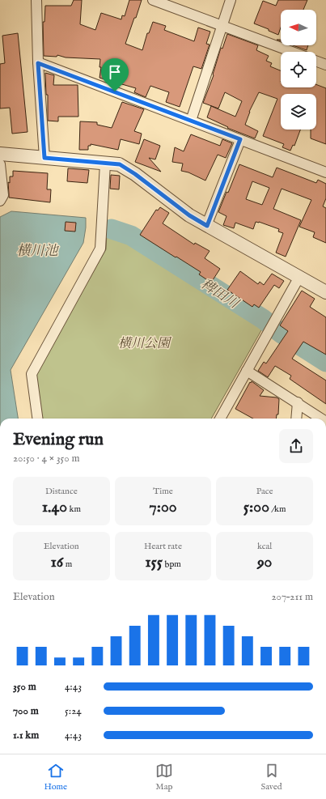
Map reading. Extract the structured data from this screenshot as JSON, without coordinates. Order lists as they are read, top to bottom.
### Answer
{
  "water": ["横川池", "稗田川"],
  "parks": ["横川公園"],
  "north": "left",
  "page": {
    "heading": ["Evening run", "20:50 · 4 × 350 m"],
    "stats": [
      ["Distance", "1.40 km"],
      ["Time", "7:00"],
      ["Pace", "5:00 /km"],
      ["Elevation", "16 m"],
      ["Heart rate", "155 bpm"],
      ["kcal", "90"]
    ],
    "chart": ["Elevation", "207–211 m"],
    "list": [
      {
        "name": "350 m",
        "note": "4:43"
      },
      {
        "name": "700 m",
        "note": "5:24"
      },
      {
        "name": "1.1 km",
        "note": "4:43"
      }
    ],
    "tabs": ["Home", "Map", "Saved"]
  }
}
